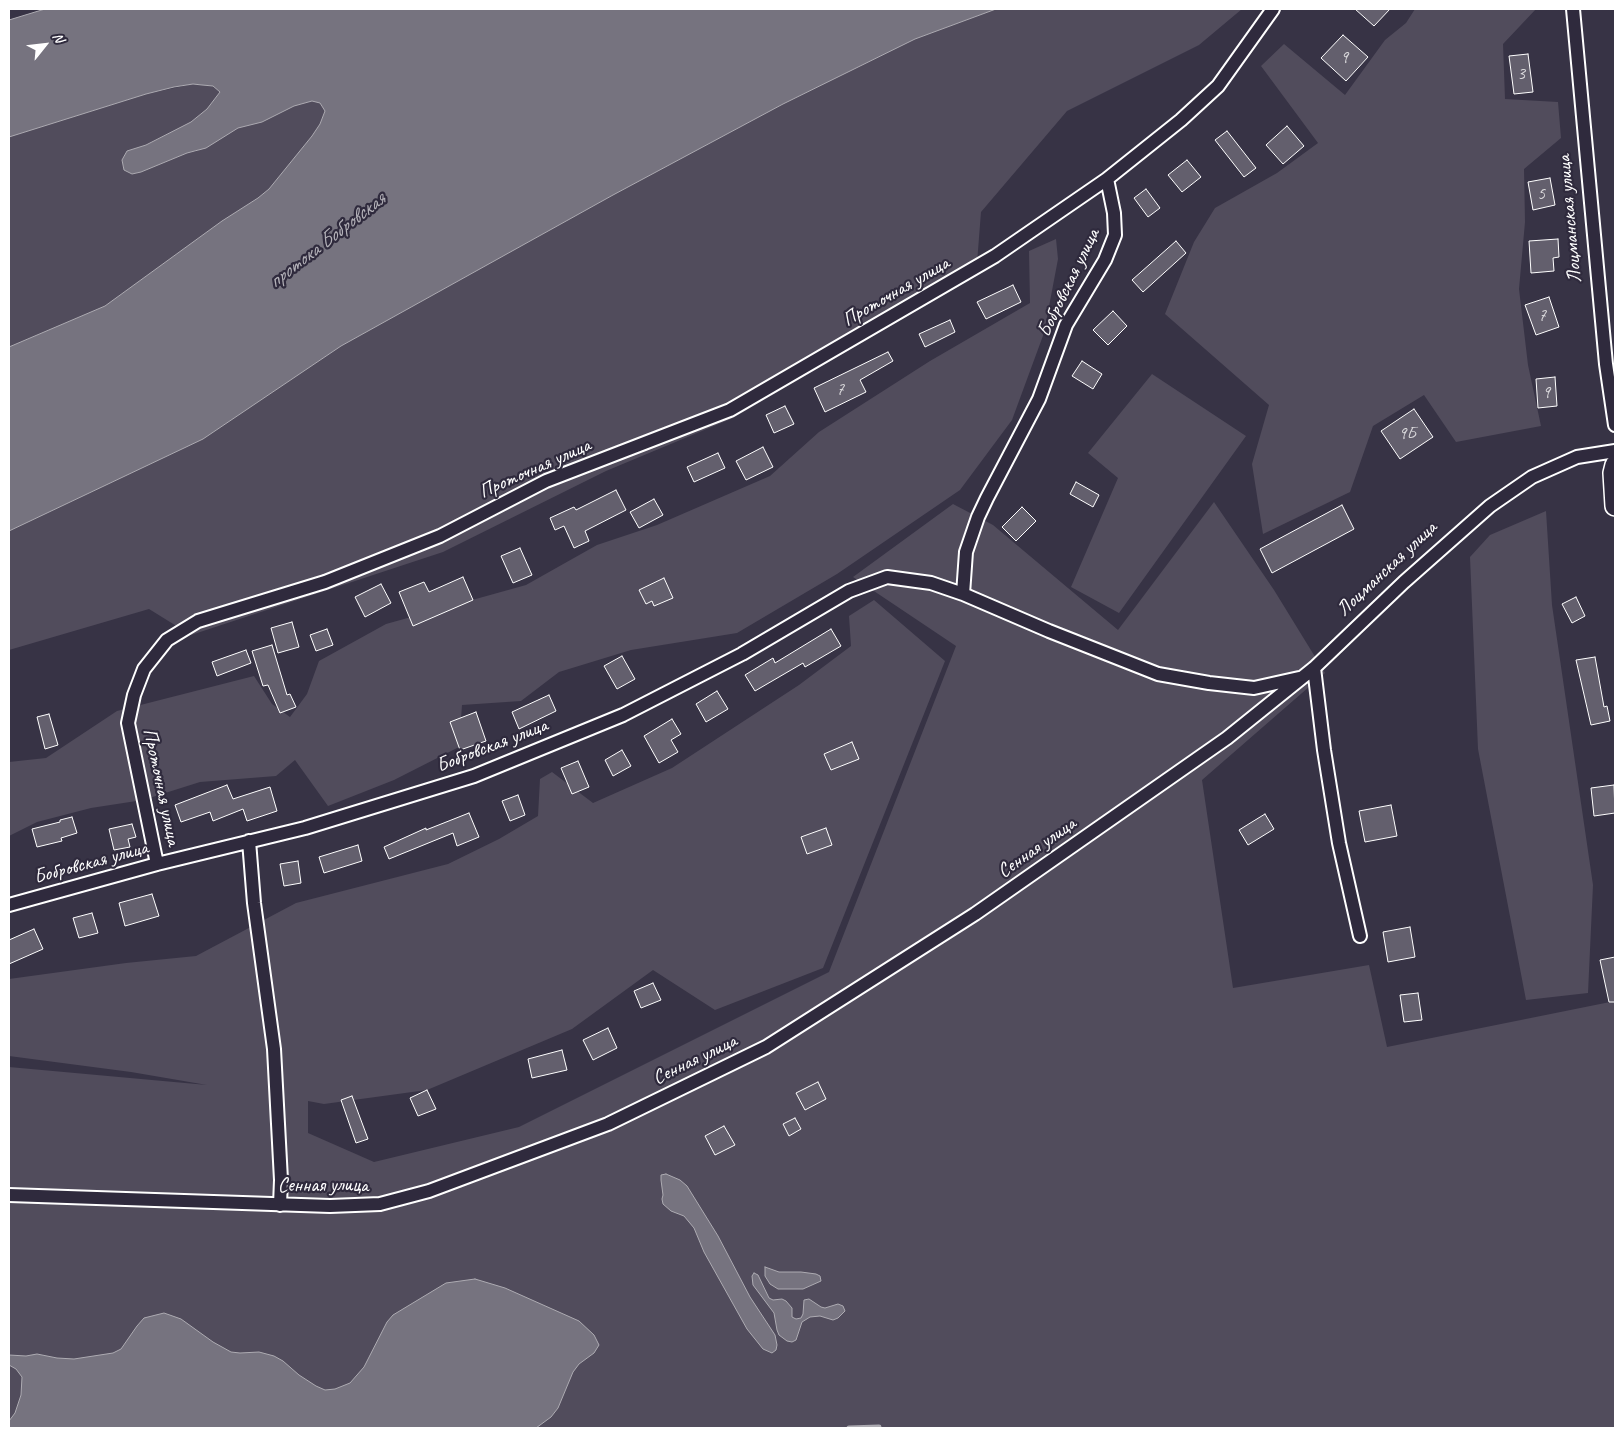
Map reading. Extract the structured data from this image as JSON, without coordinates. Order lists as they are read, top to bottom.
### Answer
{
  "streets": {
    "street": [
      "Лоцманская улица",
      "Бобровская улица",
      "Проточная улица",
      "Сенная улица"
    ]
  },
  "crossings": [
    ["Лоцманская улица", "Бобровская улица"],
    ["Лоцманская улица", "Сенная улица"],
    ["Бобровская улица", "Проточная улица"],
    ["Бобровская улица", "Сенная улица"]
  ],
  "water": ["протока Бобровская"],
  "house_numbers": [
    "9",
    "3",
    "5",
    "7",
    "7",
    "9",
    "9Б"
  ],
  "north": "top right"
}
